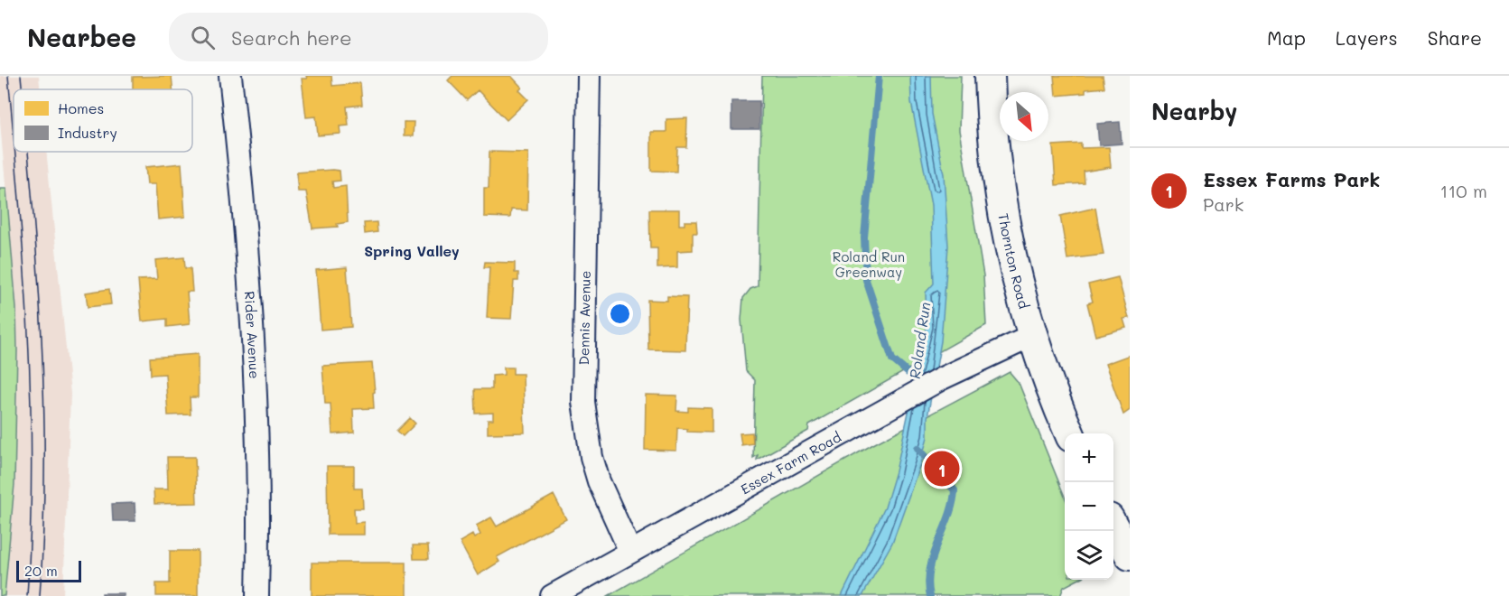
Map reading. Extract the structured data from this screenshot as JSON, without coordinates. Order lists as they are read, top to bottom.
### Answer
{
  "streets": {
    "street": [
      "Thornton Road",
      "Dennis Avenue",
      "Rider Avenue",
      "Essex Farm Road"
    ]
  },
  "crossings": [
    ["Thornton Road", "Essex Farm Road"],
    ["Dennis Avenue", "Essex Farm Road"]
  ],
  "districts": ["Spring Valley"],
  "water": ["Roland Run"],
  "parks": ["Roland Run Greenway"],
  "legend": ["Homes", "Industry"],
  "scale_bar": "20 m",
  "north": "bottom right",
  "page": {
    "header": "Nearbee",
    "search": "Search here",
    "nav": ["Map", "Layers", "Share"],
    "heading": "Nearby",
    "list": [
      {
        "mark": "1",
        "name": "Essex Farms Park",
        "note": "Park",
        "value": "110 m"
      }
    ],
    "map_buttons": ["+", "−"],
    "pins": "1",
    "scale": "20 m"
  }
}
